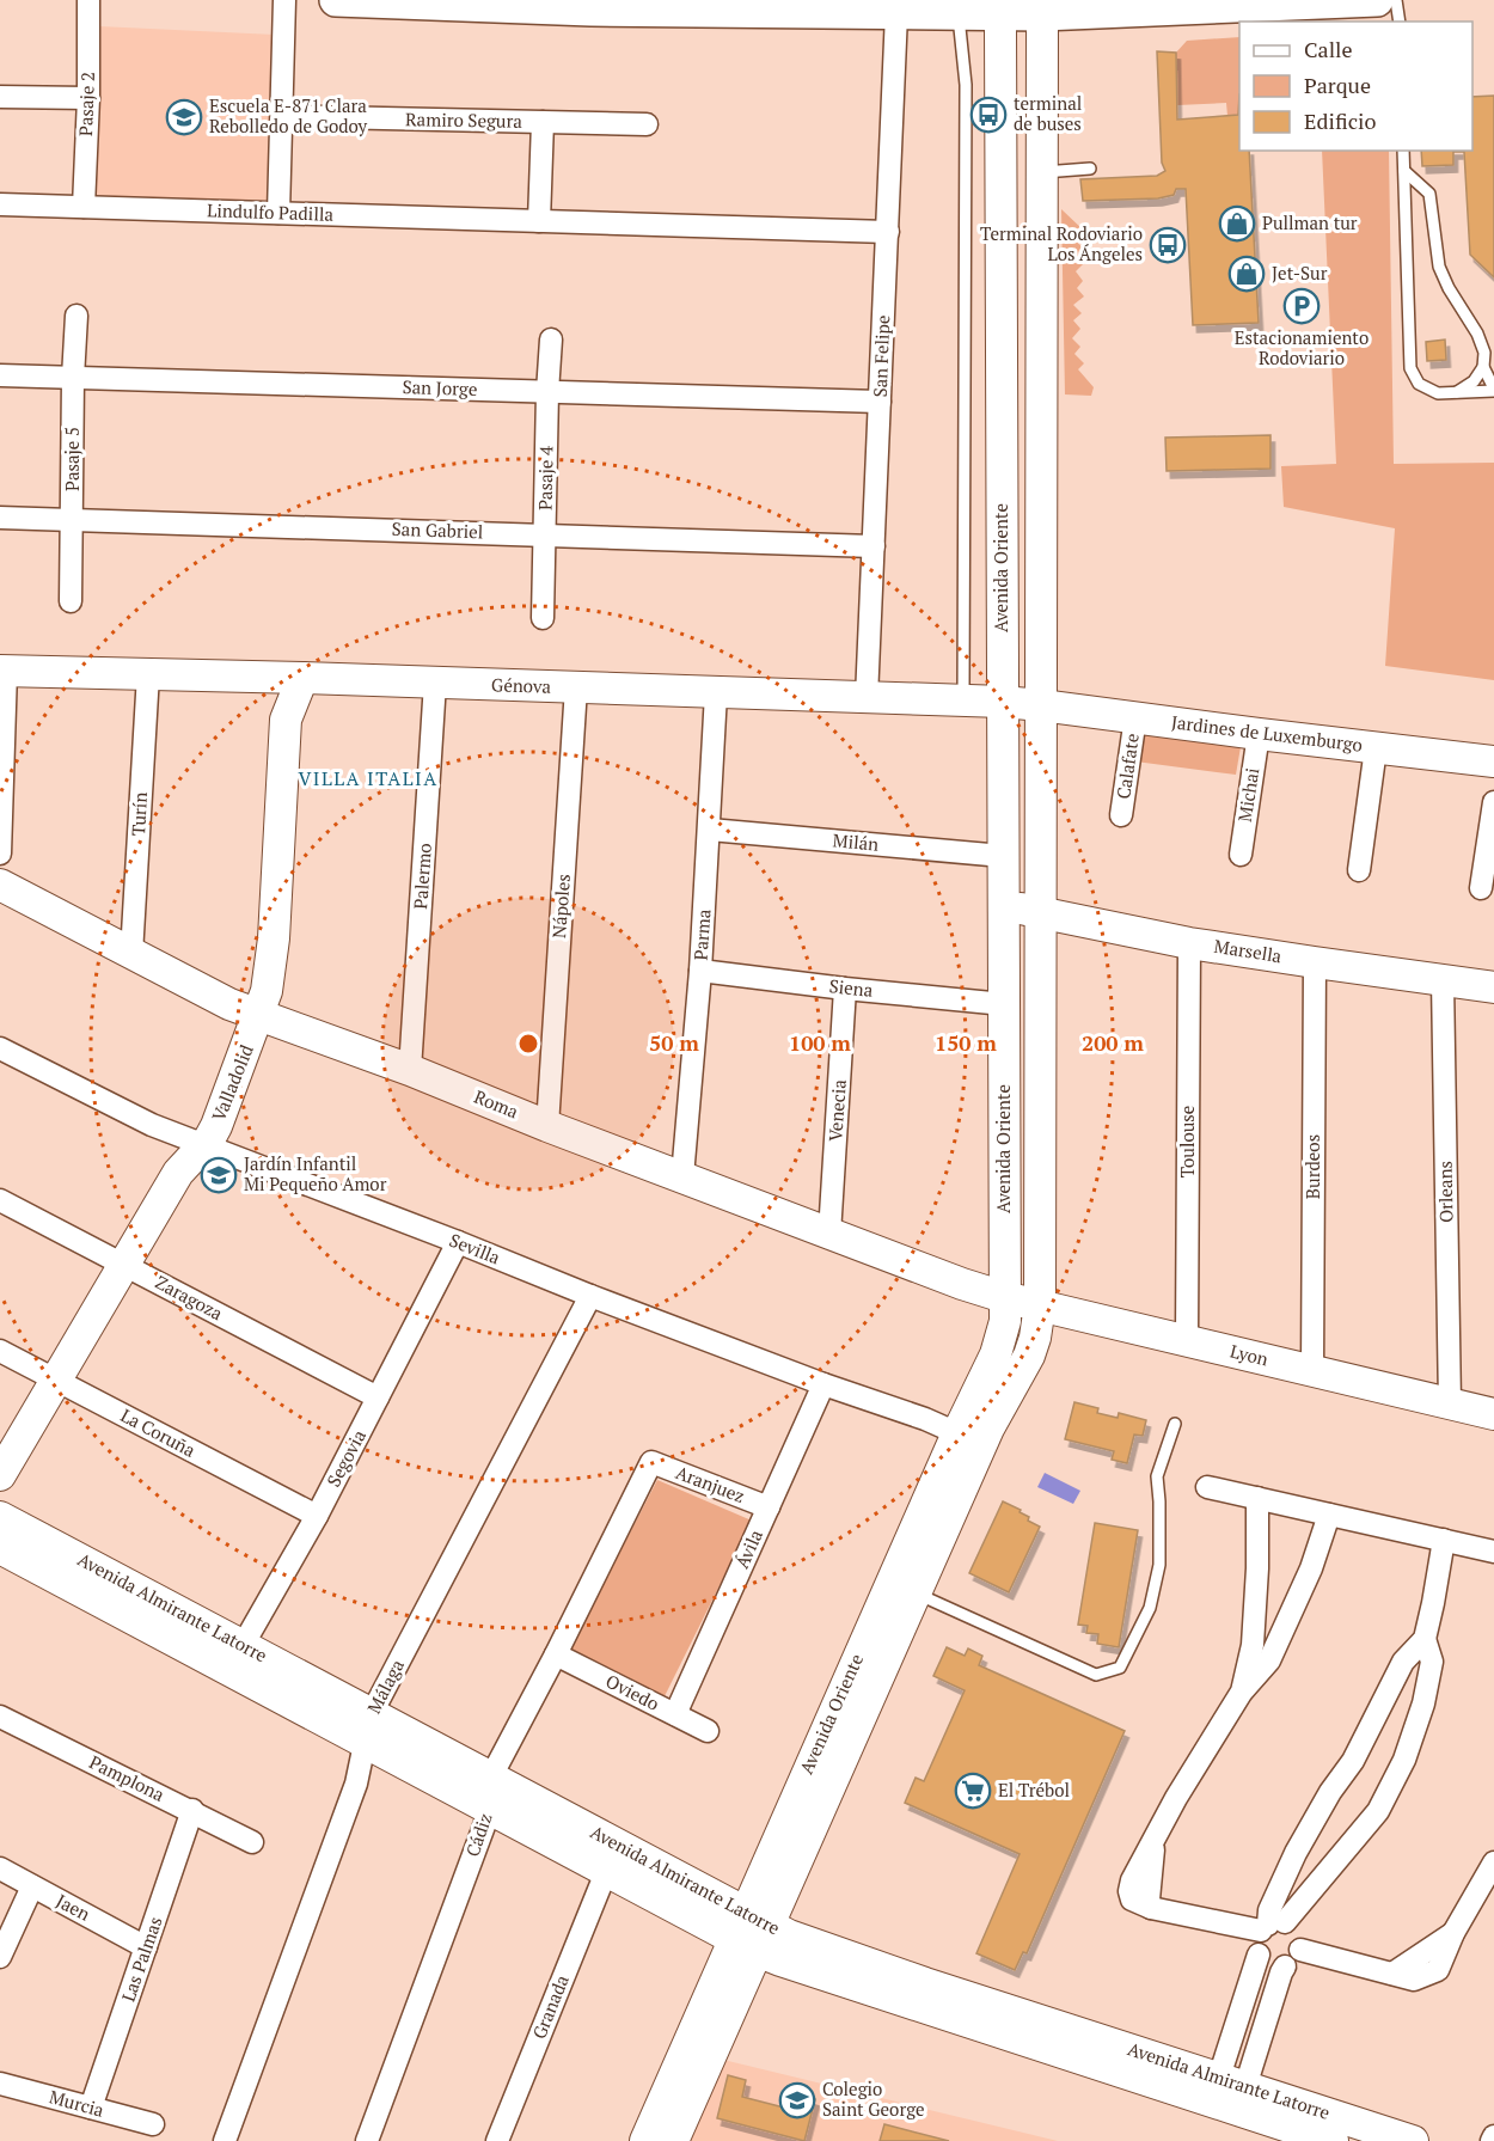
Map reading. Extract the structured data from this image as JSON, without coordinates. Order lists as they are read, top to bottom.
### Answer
{
  "streets": {
    "main road": [
      "Avenida Oriente",
      "Génova",
      "Jardines de Luxemburgo",
      "Marsella",
      "Valladolid",
      "Roma",
      "Lyon",
      "Avenida Almirante Latorre"
    ],
    "street": [
      "Pasaje 2",
      "Ramiro Segura",
      "Lindulfo Padilla",
      "San Felipe",
      "San Jorge",
      "Pasaje 5",
      "Pasaje 4",
      "San Gabriel",
      "Calafate",
      "Michai",
      "Turín",
      "Milán",
      "Palermo",
      "Nápoles",
      "Parma",
      "Siena",
      "Venecia",
      "Toulouse",
      "Burdeos",
      "Orleans",
      "Sevilla",
      "Zaragoza",
      "La Coruña",
      "Segovia",
      "Aranjuez",
      "Ávila",
      "Málaga",
      "Oviedo",
      "Pamplona",
      "Cádiz",
      "Jaen",
      "Las Palmas",
      "Granada",
      "Murcia"
    ]
  },
  "crossings": [
    ["Pasaje 2", "Lindulfo Padilla"],
    ["Lindulfo Padilla", "San Felipe"],
    ["San Felipe", "San Jorge"],
    ["San Felipe", "San Gabriel"],
    ["San Felipe", "Génova"],
    ["San Jorge", "Pasaje 5"],
    ["San Jorge", "Pasaje 4"],
    ["Pasaje 5", "San Gabriel"],
    ["Pasaje 4", "San Gabriel"],
    ["Avenida Oriente", "Génova"],
    ["Avenida Oriente", "Jardines de Luxemburgo"],
    ["Avenida Oriente", "Milán"],
    ["Avenida Oriente", "Marsella"],
    ["Avenida Oriente", "Siena"],
    ["Avenida Oriente", "Roma"],
    ["Avenida Oriente", "Sevilla"],
    ["Avenida Oriente", "Lyon"],
    ["Avenida Oriente", "Avenida Almirante Latorre"],
    ["Génova", "Jardines de Luxemburgo"],
    ["Génova", "Turín"],
    ["Génova", "Palermo"],
    ["Génova", "Nápoles"],
    ["Génova", "Parma"],
    ["Génova", "Valladolid"],
    ["Jardines de Luxemburgo", "Calafate"],
    ["Jardines de Luxemburgo", "Michai"],
    ["Turín", "Roma"],
    ["Milán", "Parma"],
    ["Palermo", "Roma"],
    ["Nápoles", "Roma"],
    ["Parma", "Siena"],
    ["Parma", "Roma"],
    ["Marsella", "Toulouse"],
    ["Marsella", "Burdeos"],
    ["Marsella", "Orleans"],
    ["Siena", "Venecia"],
    ["Valladolid", "Roma"],
    ["Valladolid", "Sevilla"],
    ["Valladolid", "Zaragoza"],
    ["Valladolid", "La Coruña"],
    ["Roma", "Venecia"],
    ["Roma", "Lyon"],
    ["Toulouse", "Lyon"],
    ["Burdeos", "Lyon"],
    ["Orleans", "Lyon"],
    ["Sevilla", "Segovia"],
    ["Sevilla", "Ávila"],
    ["Sevilla", "Málaga"],
    ["Zaragoza", "Segovia"],
    ["La Coruña", "Segovia"],
    ["Segovia", "Avenida Almirante Latorre"],
    ["Aranjuez", "Ávila"],
    ["Aranjuez", "Cádiz"],
    ["Ávila", "Oviedo"],
    ["Avenida Almirante Latorre", "Málaga"],
    ["Avenida Almirante Latorre", "Cádiz"],
    ["Avenida Almirante Latorre", "Granada"],
    ["Oviedo", "Cádiz"],
    ["Pamplona", "Las Palmas"],
    ["Jaen", "Las Palmas"],
    ["Las Palmas", "Murcia"]
  ],
  "districts": ["VILLA ITALIA"],
  "places": {
    "bus stop": ["terminal de buses", "Terminal Rodoviario Los Ángeles"],
    "school or university": ["Escuela E-871 Clara Rebolledo de Godoy", "Jardín Infantil Mi Pequeño Amor", "Colegio Saint George"],
    "shop": ["Pullman tur", "Jet-Sur"],
    "parking": ["Estacionamiento Rodoviario"],
    "supermarket": ["El Trébol"]
  },
  "legend": ["Calle", "Parque", "Edificio"],
  "rings": [
    "50 m",
    "100 m",
    "150 m",
    "200 m"
  ]
}
